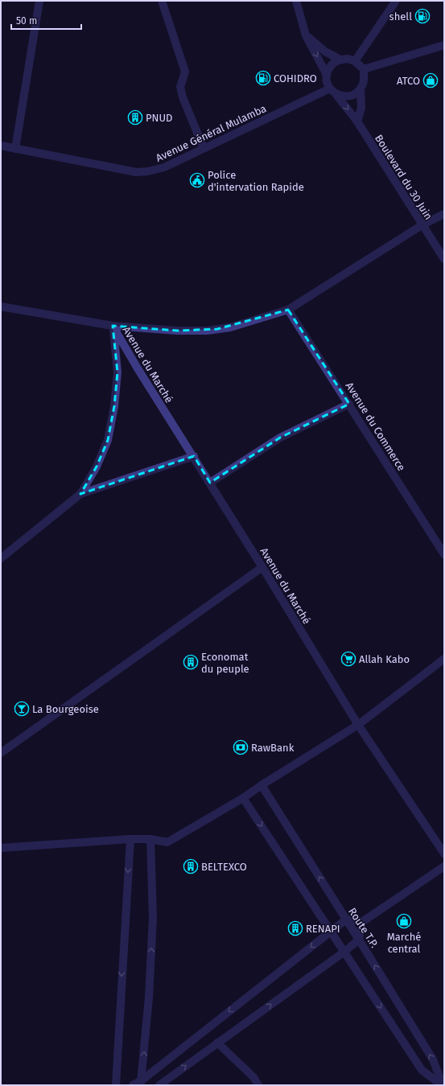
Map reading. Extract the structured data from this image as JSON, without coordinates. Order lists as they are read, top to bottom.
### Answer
{
  "streets": {
    "street": [
      "Avenue Général Mulamba",
      "Boulevard du 30 Juin",
      "Avenue du Marché",
      "Avenue du Commerce",
      "Route T.P."
    ]
  },
  "crossings": [
    ["Avenue Général Mulamba", "Boulevard du 30 Juin"]
  ],
  "places": {
    "fuel station": ["shell", "COHIDRO"],
    "shop": ["ATCO", "Marché central"],
    "building": [
      "PNUD",
      "Economat du peuple",
      "BELTEXCO",
      "RENAPI"
    ],
    "public building": ["Police d'intervation Rapide"],
    "supermarket": ["Allah Kabo"],
    "bar": ["La Bourgeoise"],
    "bank": ["RawBank"]
  },
  "scale_bar": "50 m"
}
